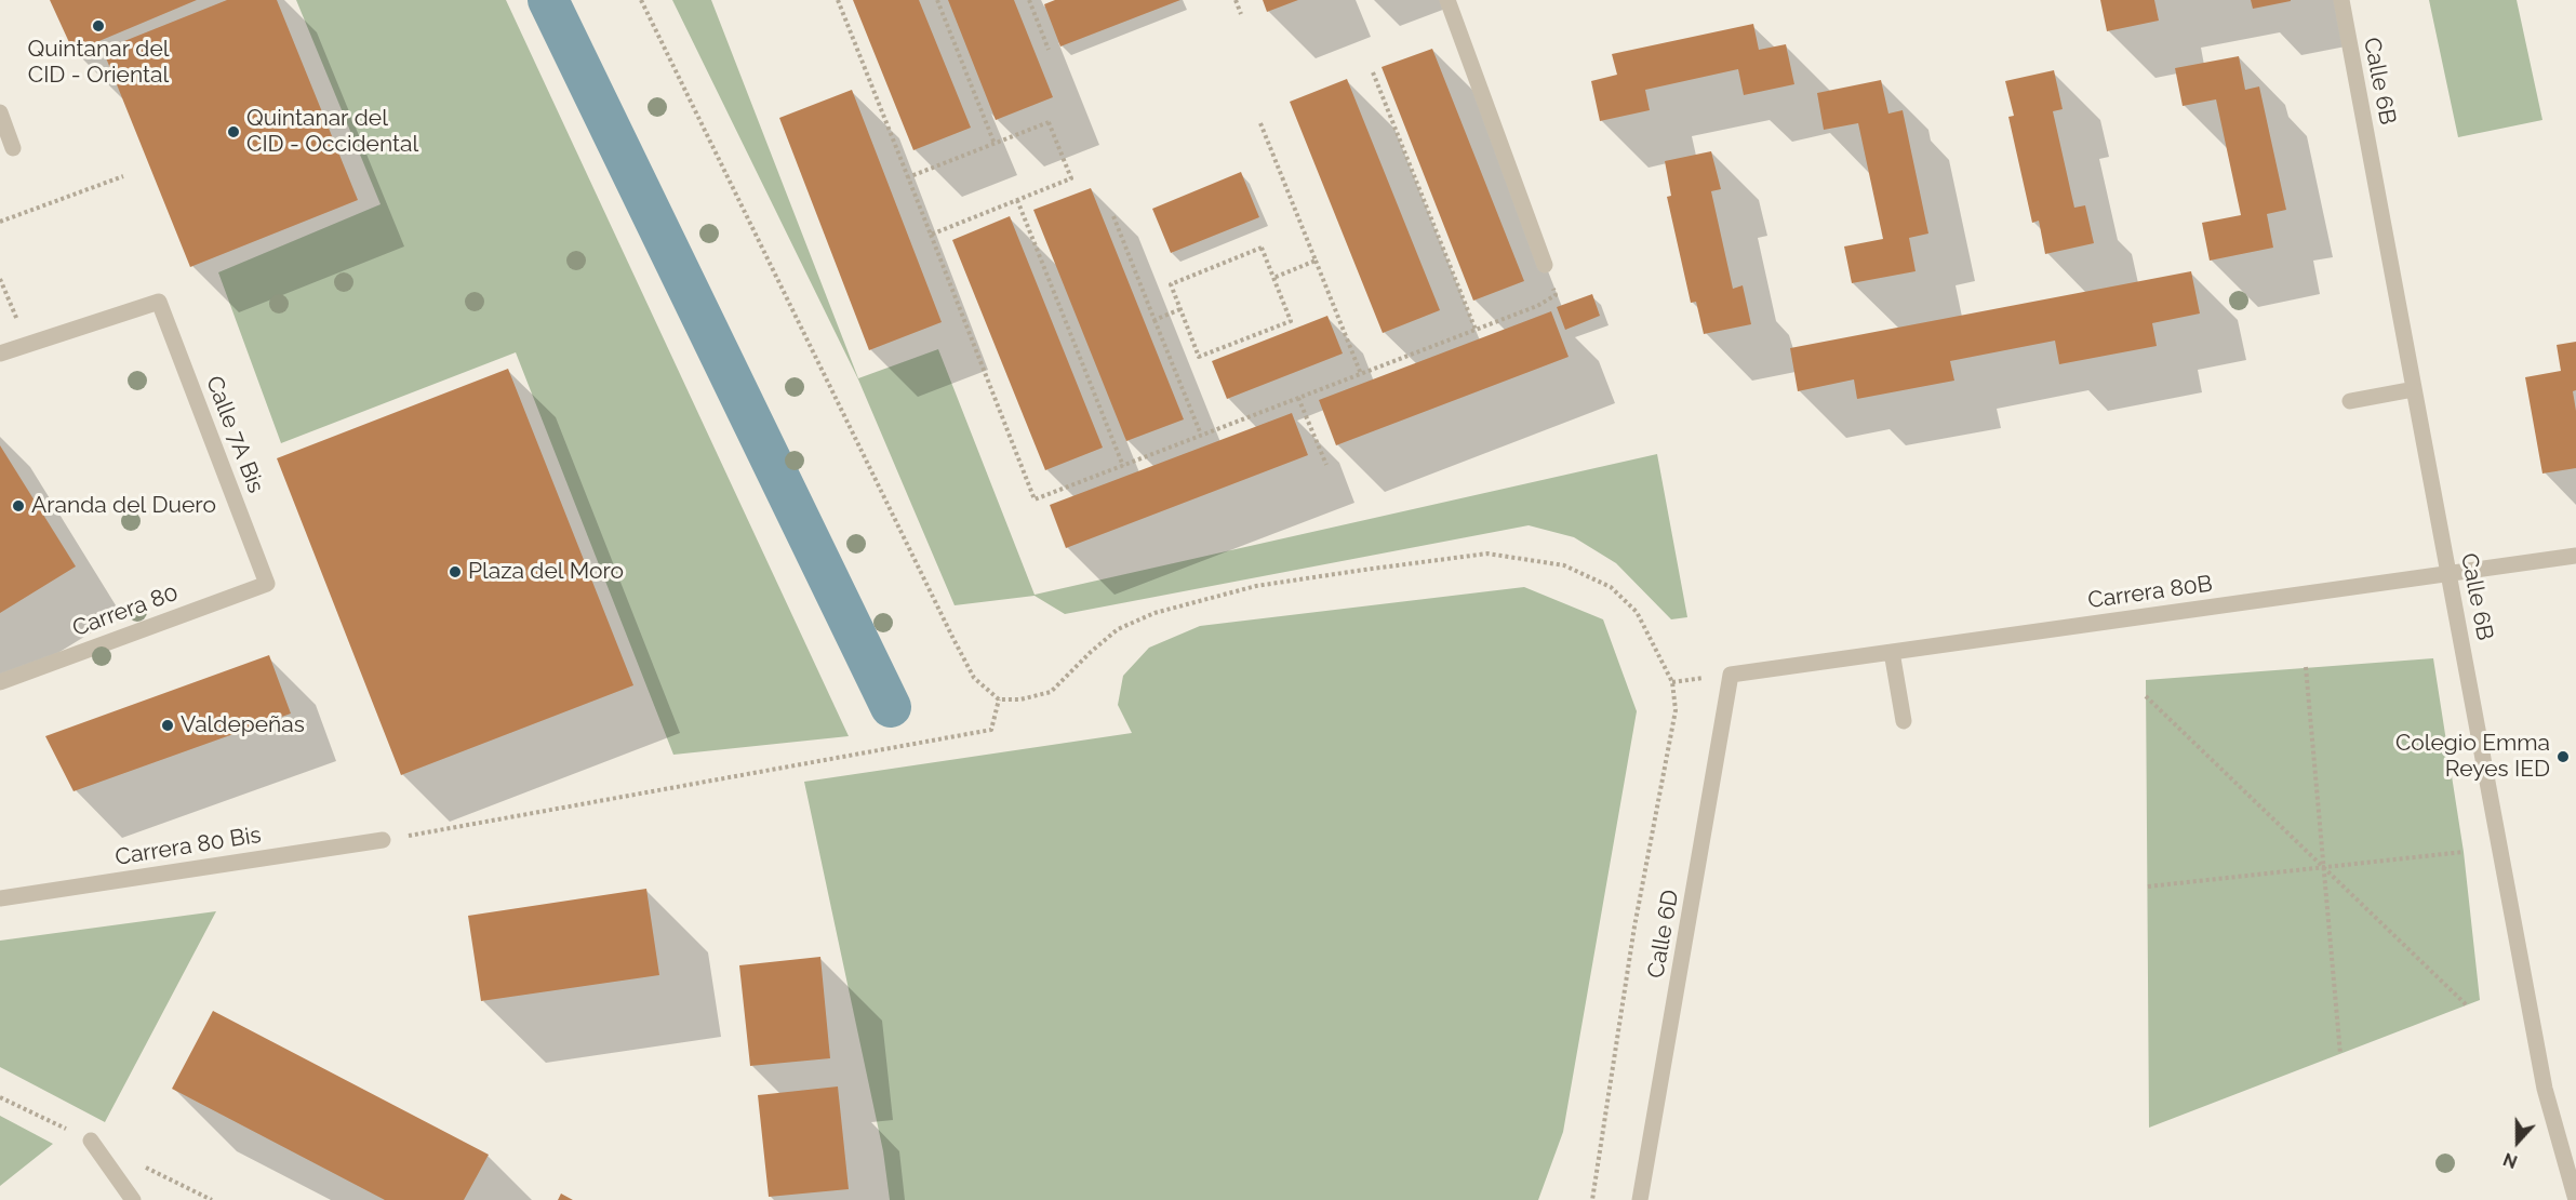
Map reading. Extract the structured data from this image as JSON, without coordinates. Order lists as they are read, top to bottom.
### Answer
{
  "streets": {
    "street": [
      "Calle 6B",
      "Calle 7A Bis",
      "Carrera 80B",
      "Carrera 80",
      "Carrera 80 Bis",
      "Calle 6D"
    ]
  },
  "crossings": [
    ["Calle 6B", "Carrera 80B"],
    ["Calle 7A Bis", "Carrera 80"],
    ["Carrera 80B", "Calle 6D"]
  ],
  "places": [
    "Quintanar del CID - Oriental",
    "Quintanar del CID - Occidental",
    "Aranda del Duero",
    "Plaza del Moro",
    "Valdepeñas",
    "Colegio Emma Reyes IED"
  ],
  "north": "bottom"
}
